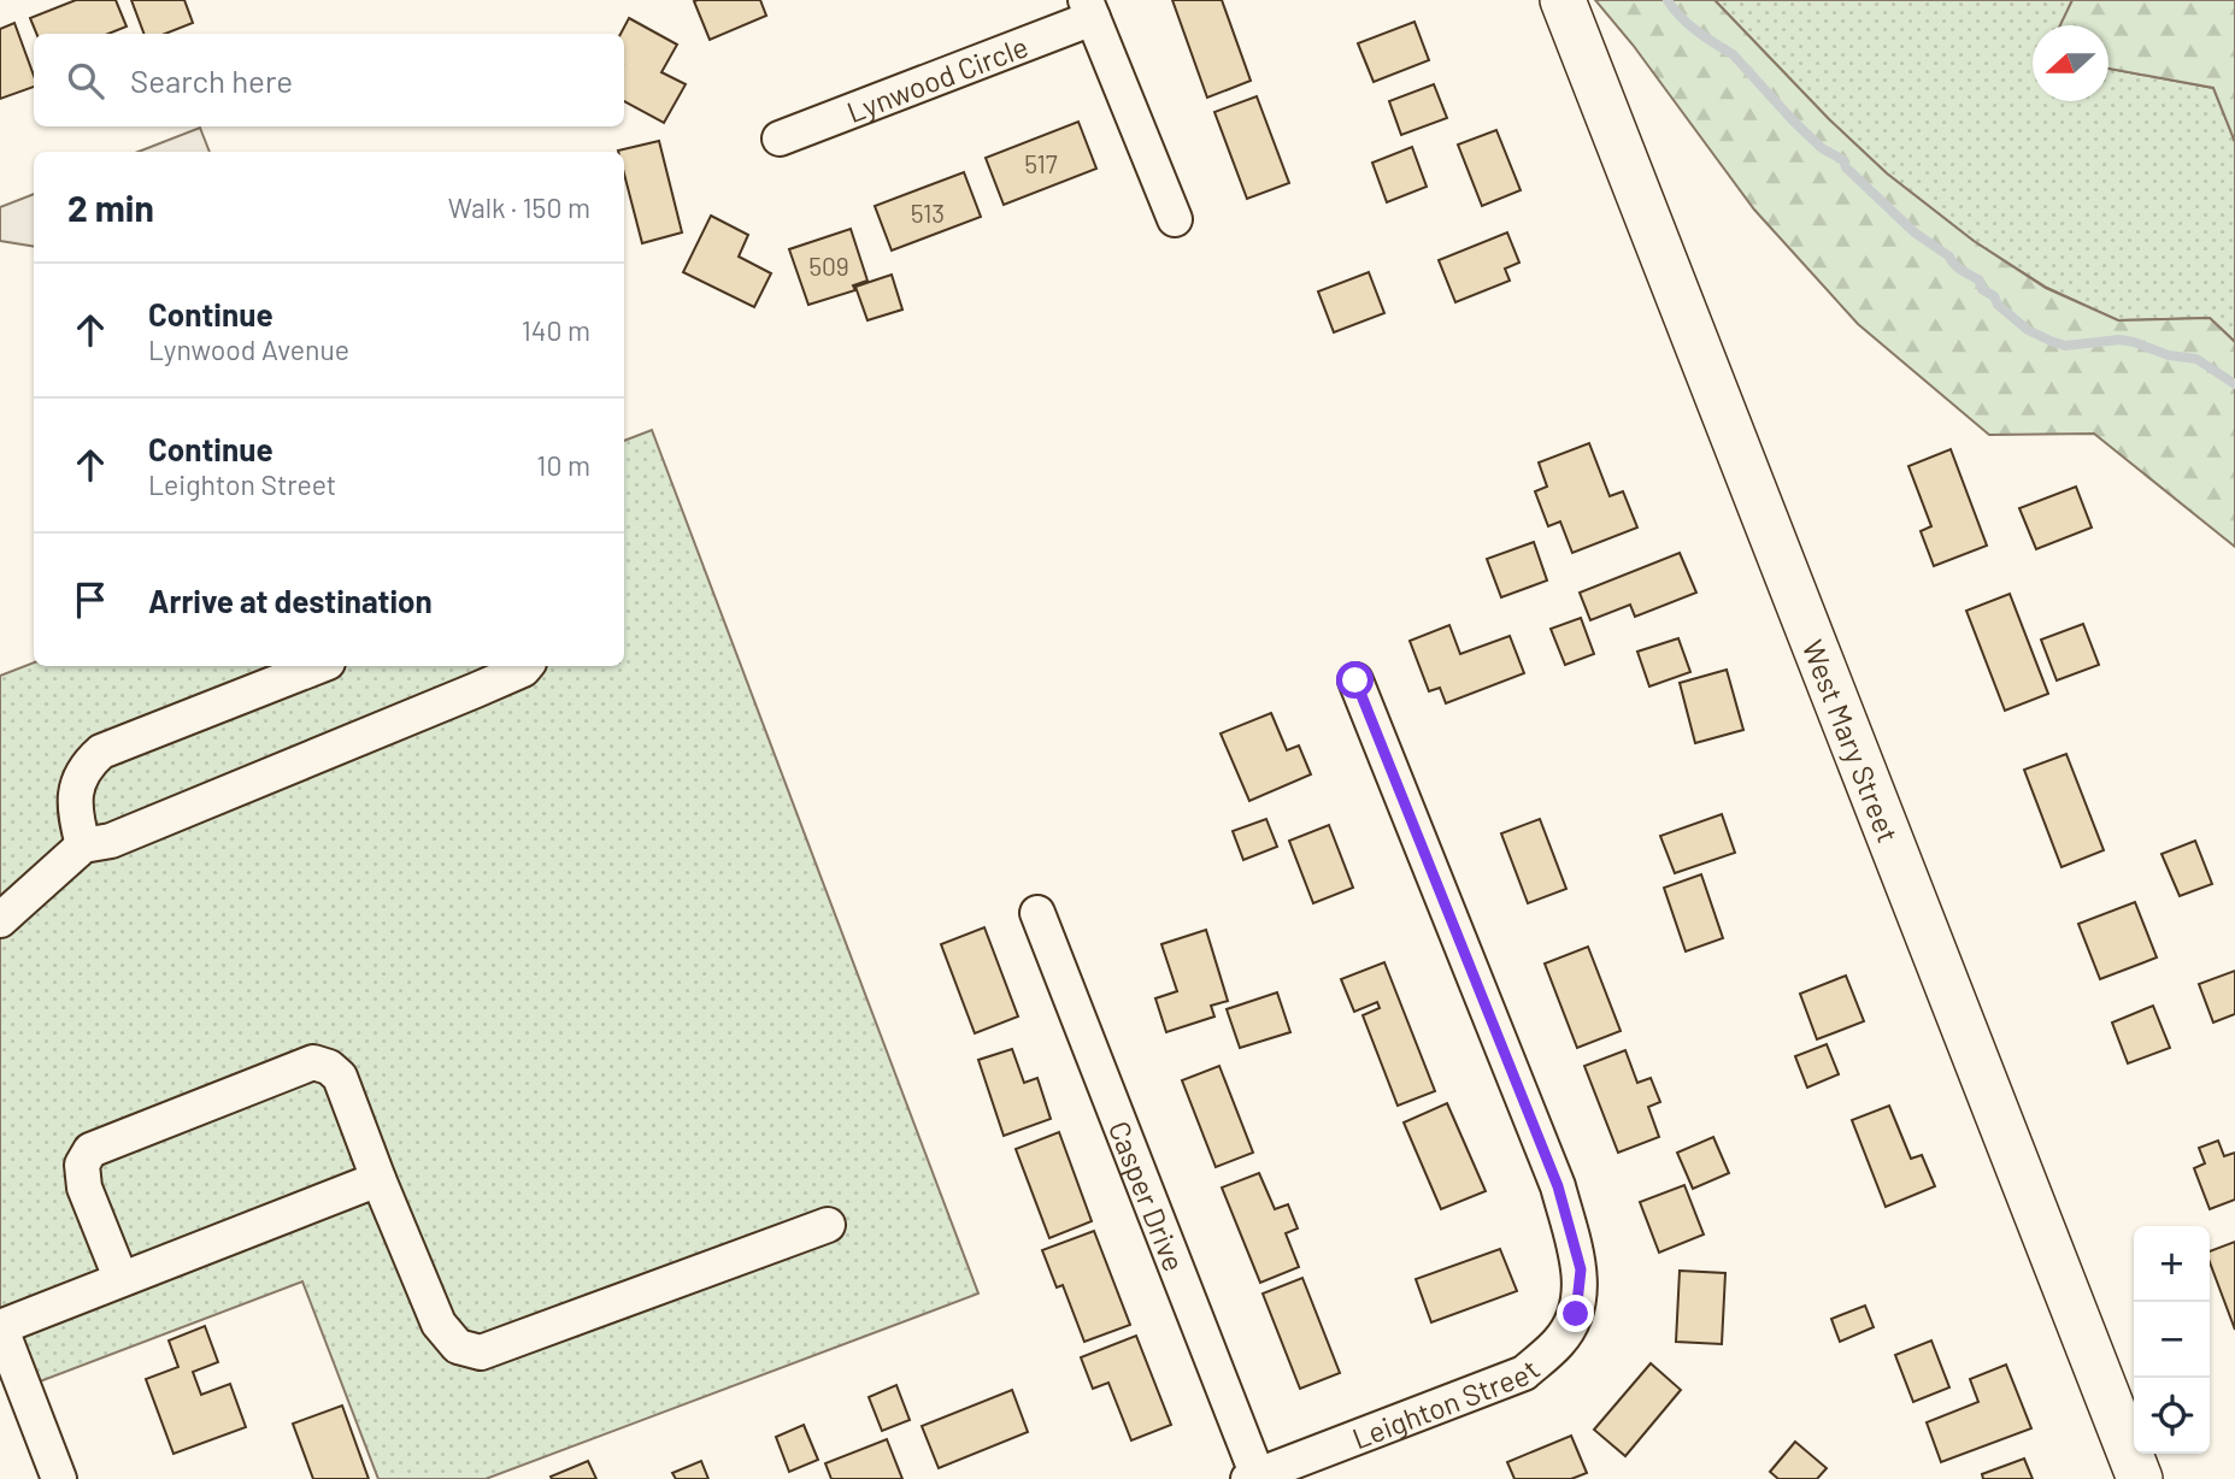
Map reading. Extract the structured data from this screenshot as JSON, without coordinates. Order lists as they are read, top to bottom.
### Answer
{
  "streets": {
    "main road": ["West Mary Street"],
    "street": ["Lynwood Circle", "Casper Drive", "Leighton Street"]
  },
  "crossings": [
    ["Casper Drive", "Leighton Street"]
  ],
  "house_numbers": ["517", "513", "509"],
  "north": "left",
  "page": {
    "search": "Search here",
    "heading": ["2 min", "Walk · 150 m"],
    "list": [
      ["Continue", "Lynwood Avenue", "140 m"],
      ["Continue", "Leighton Street", "10 m"],
      "Arrive at destination"
    ],
    "map_buttons": ["+", "−"]
  }
}
